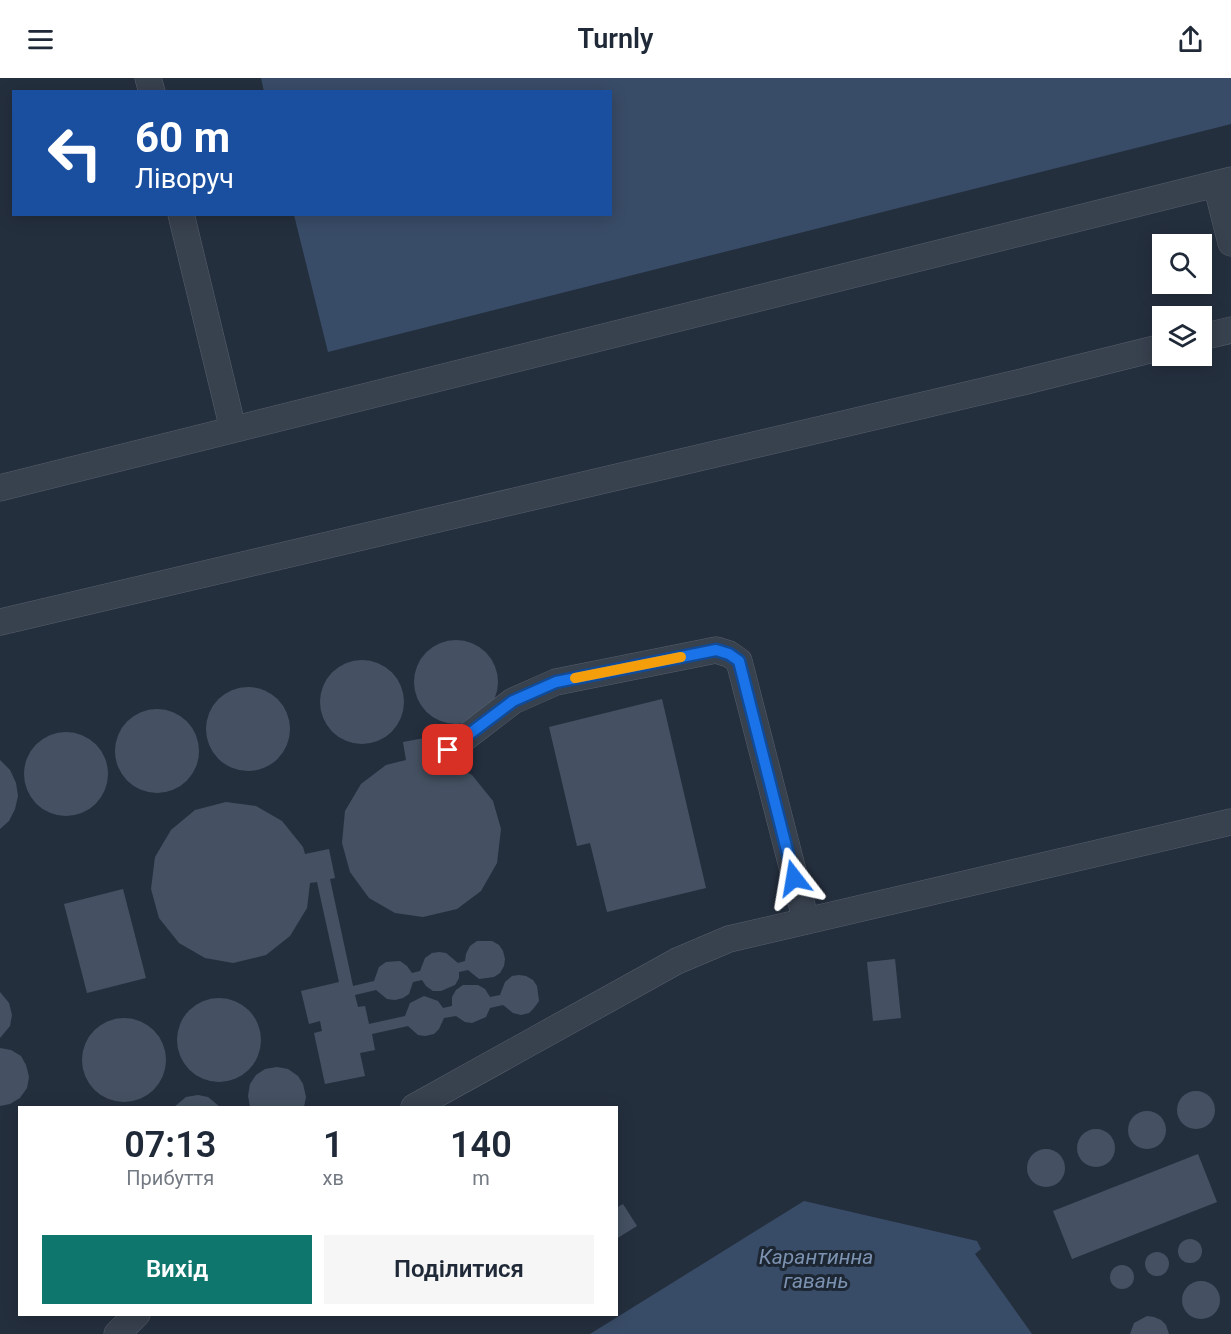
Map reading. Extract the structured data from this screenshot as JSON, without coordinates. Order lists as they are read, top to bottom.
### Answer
{
  "water": ["Карантинна гавань"],
  "page": {
    "header": "Turnly",
    "turn": ["60 m", "Ліворуч"],
    "eta": [
      "07:13",
      "Прибуття",
      "1",
      "хв",
      "140",
      "m"
    ],
    "buttons": ["Вихід", "Поділитися"]
  }
}
